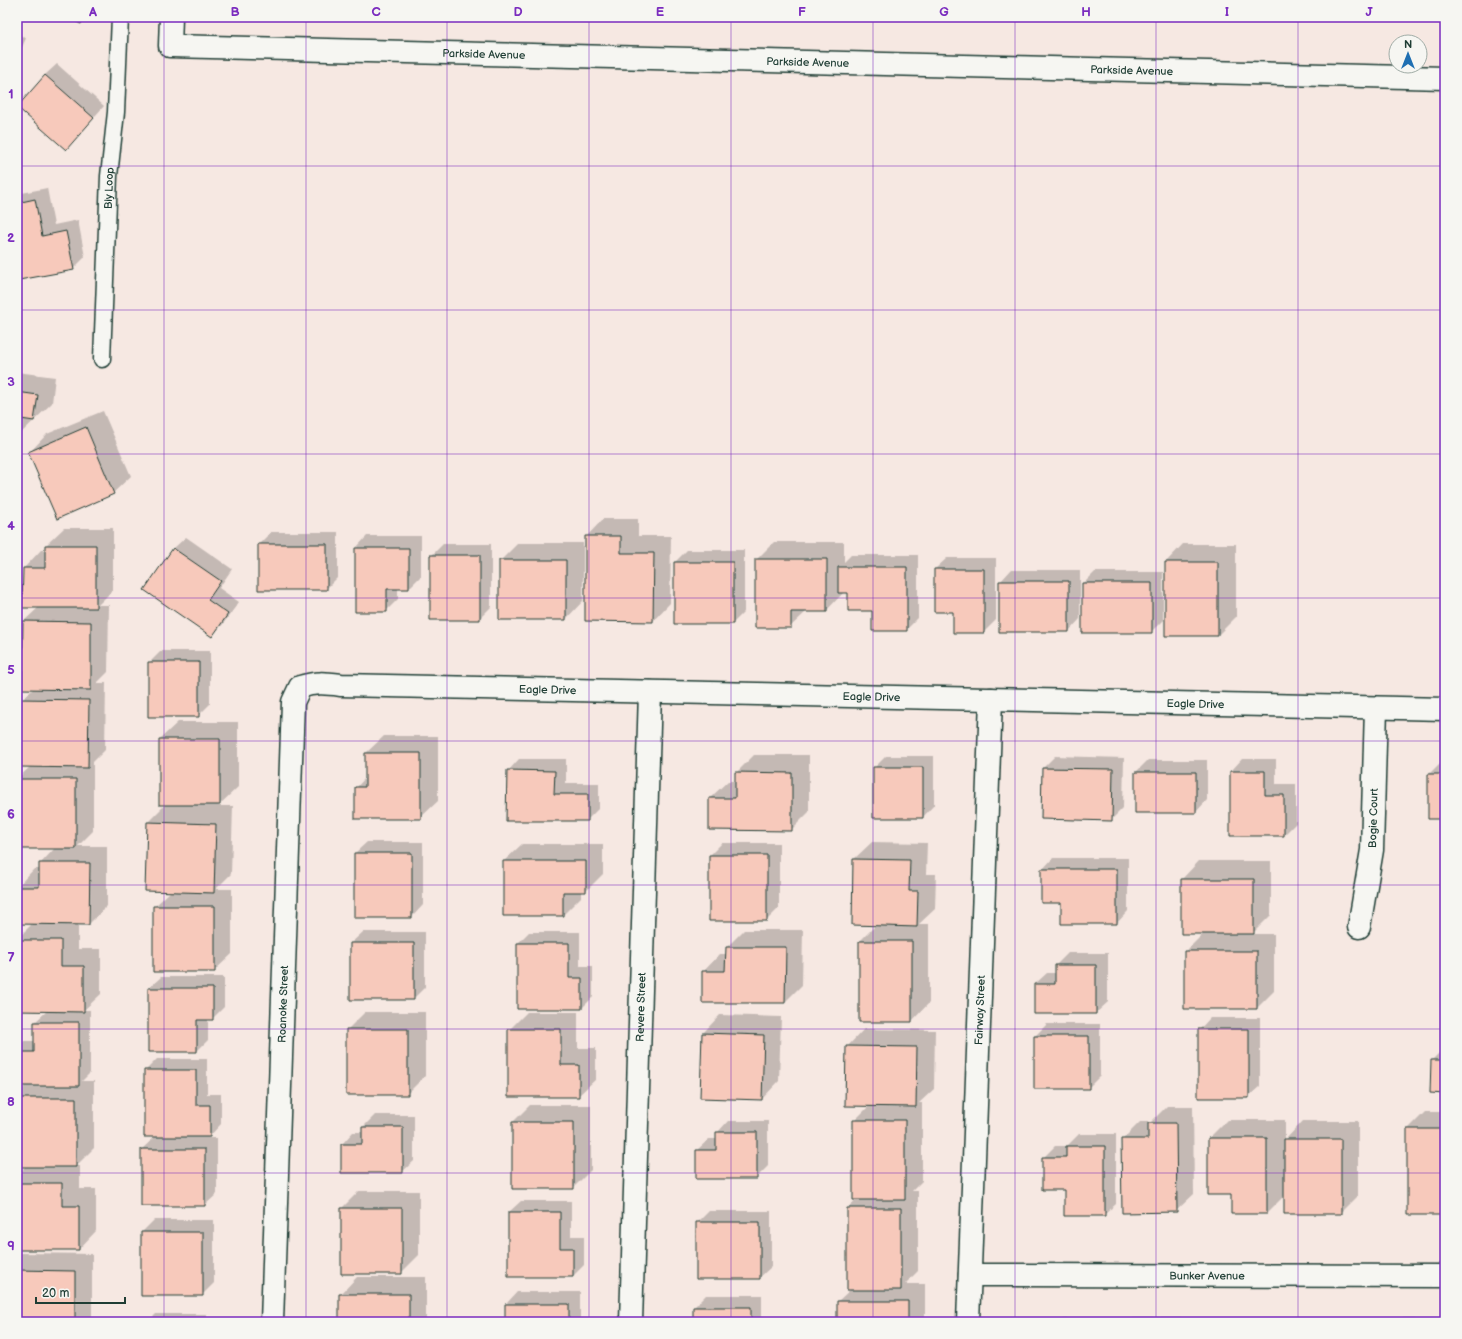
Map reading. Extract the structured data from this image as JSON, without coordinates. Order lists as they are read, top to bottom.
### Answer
{
  "streets": {
    "street": [
      "Parkside Avenue",
      "Eagle Drive",
      "Bogie Court",
      "Roanoke Street",
      "Revere Street",
      "Fairway Street",
      "Bunker Avenue"
    ],
    "lane": ["Bly Loop"]
  },
  "crossings": [
    ["Eagle Drive", "Bogie Court"],
    ["Eagle Drive", "Roanoke Street"],
    ["Eagle Drive", "Revere Street"],
    ["Eagle Drive", "Fairway Street"],
    ["Fairway Street", "Bunker Avenue"]
  ],
  "scale_bar": "20 m",
  "north": "top",
  "grid": {
    "columns": [
      "A",
      "B",
      "C",
      "D",
      "E",
      "F",
      "G",
      "H",
      "I",
      "J"
    ],
    "rows": [
      "1",
      "2",
      "3",
      "4",
      "5",
      "6",
      "7",
      "8",
      "9"
    ]
  }
}
